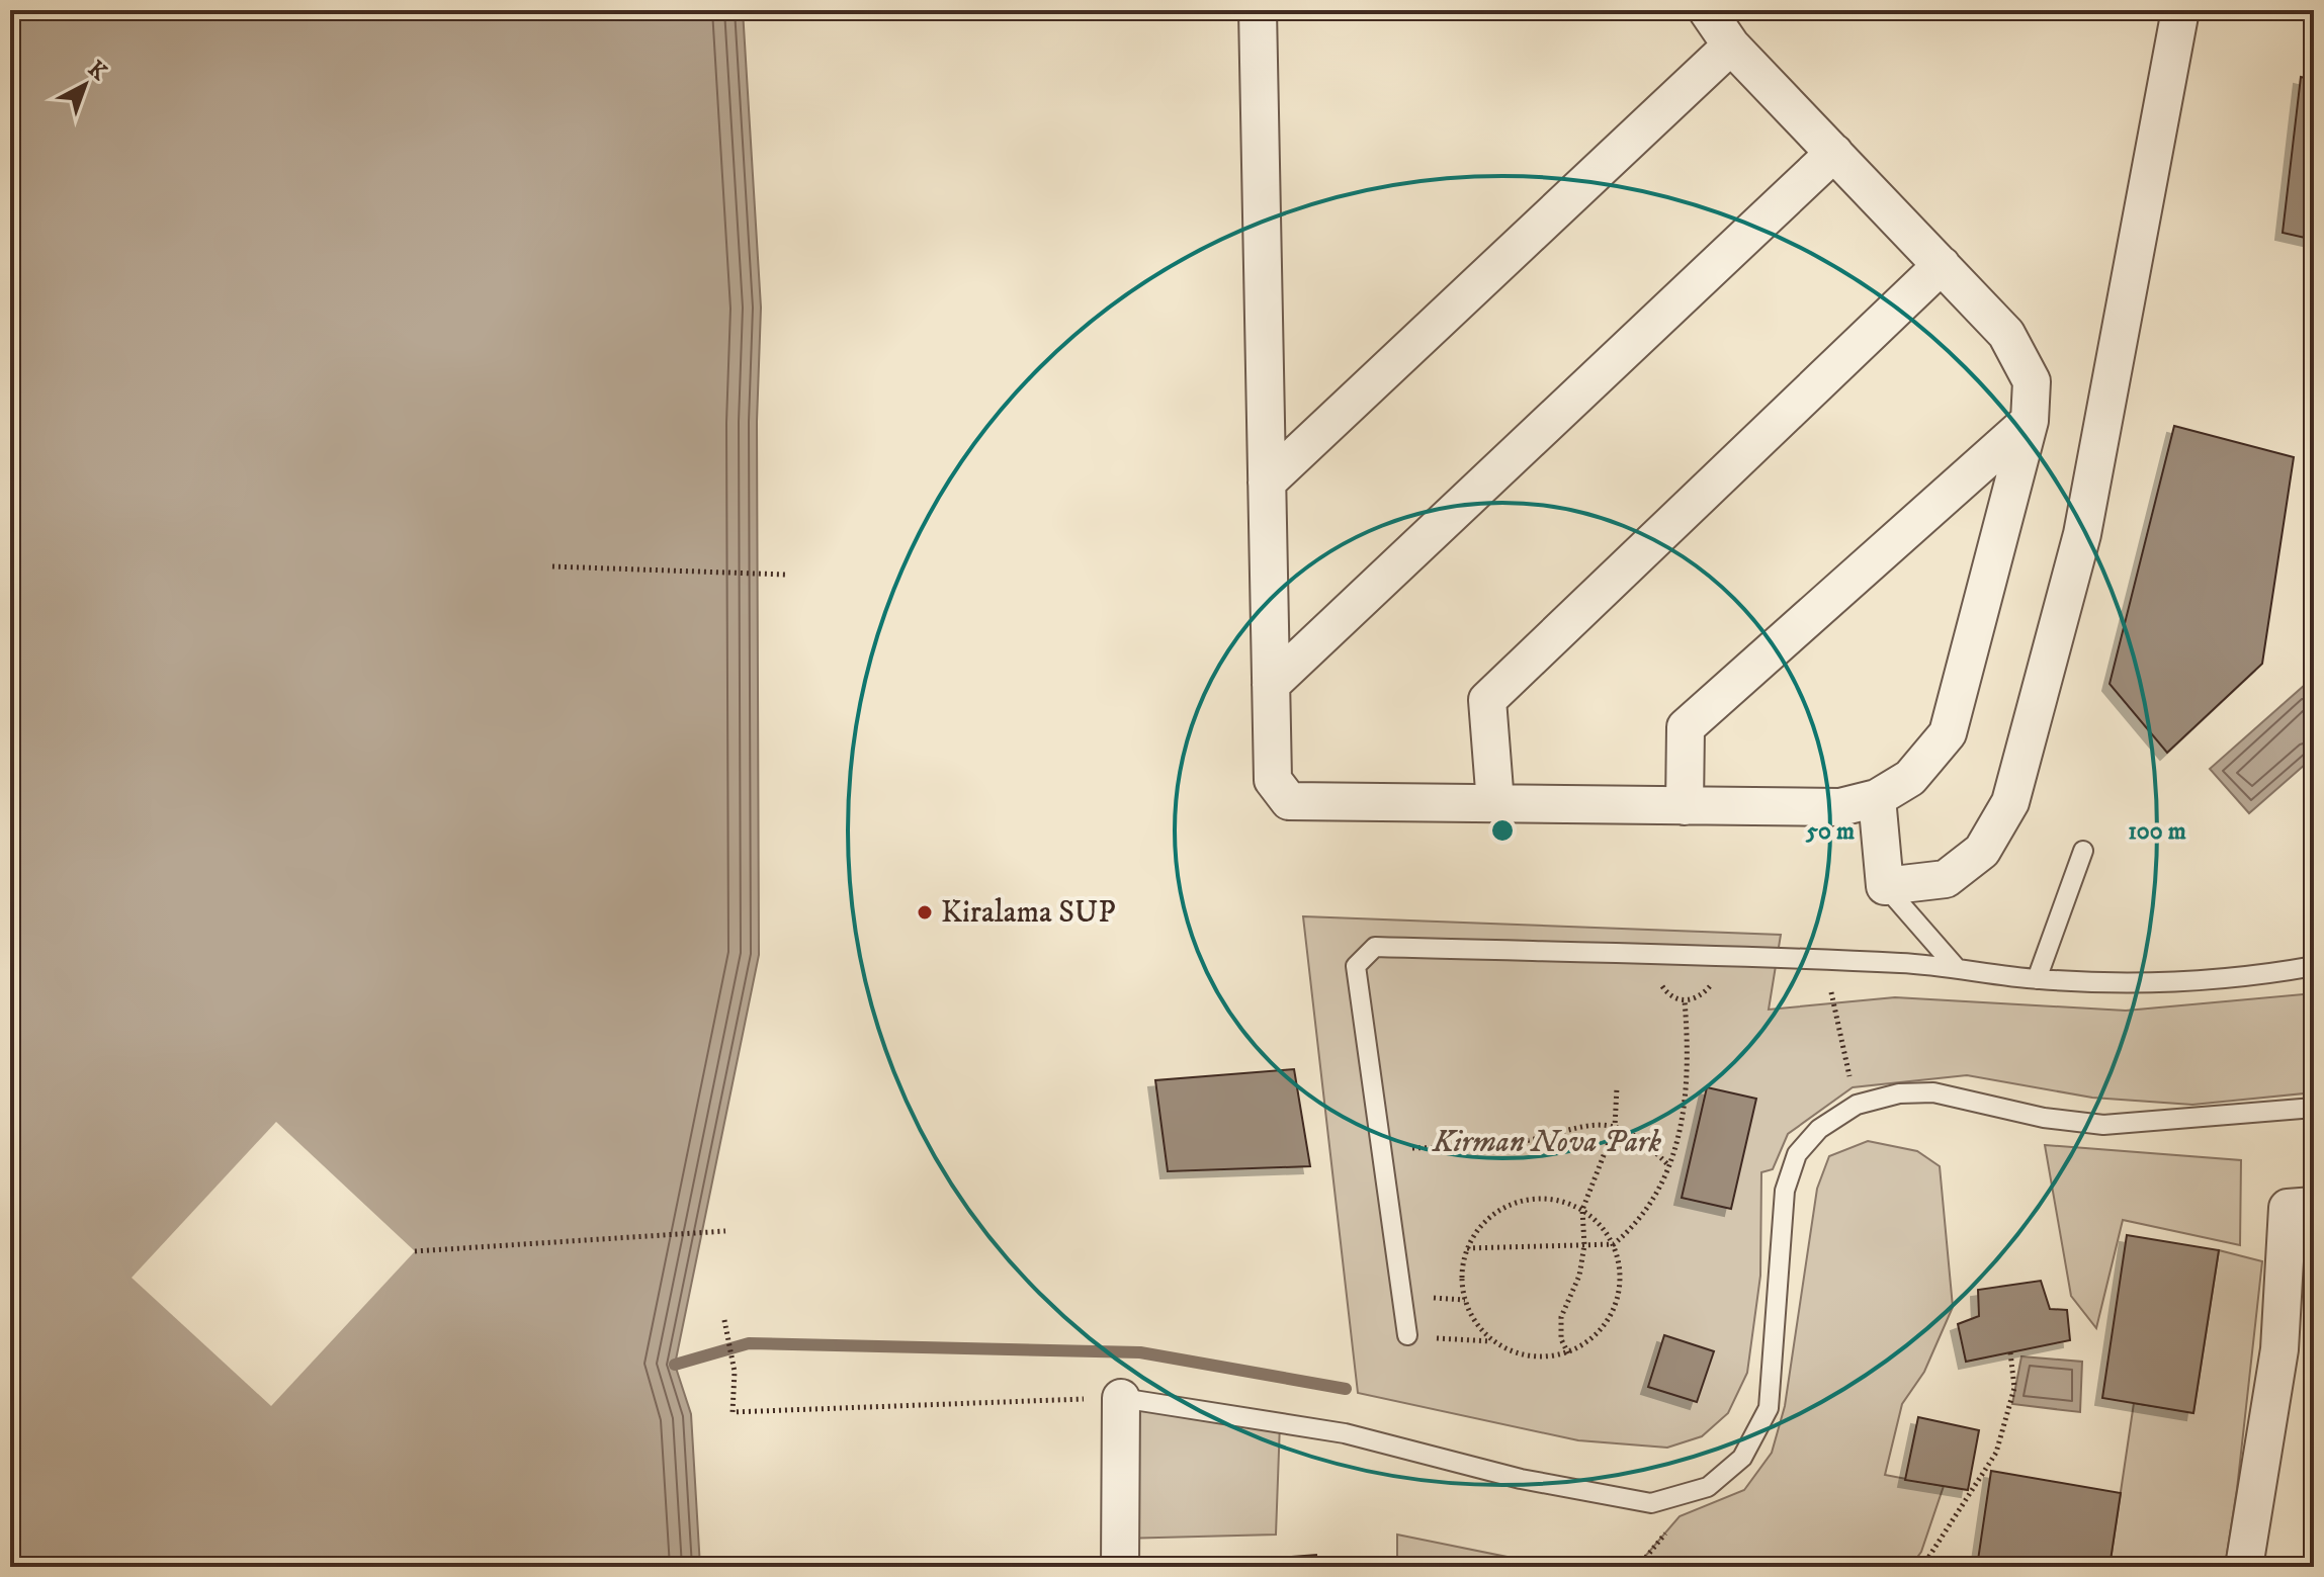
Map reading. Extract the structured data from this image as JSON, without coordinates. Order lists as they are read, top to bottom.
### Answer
{
  "parks": ["Kirman Nova Park"],
  "places": ["Kiralama SUP"],
  "north": "top right",
  "rings": ["50 m", "100 m"]
}
